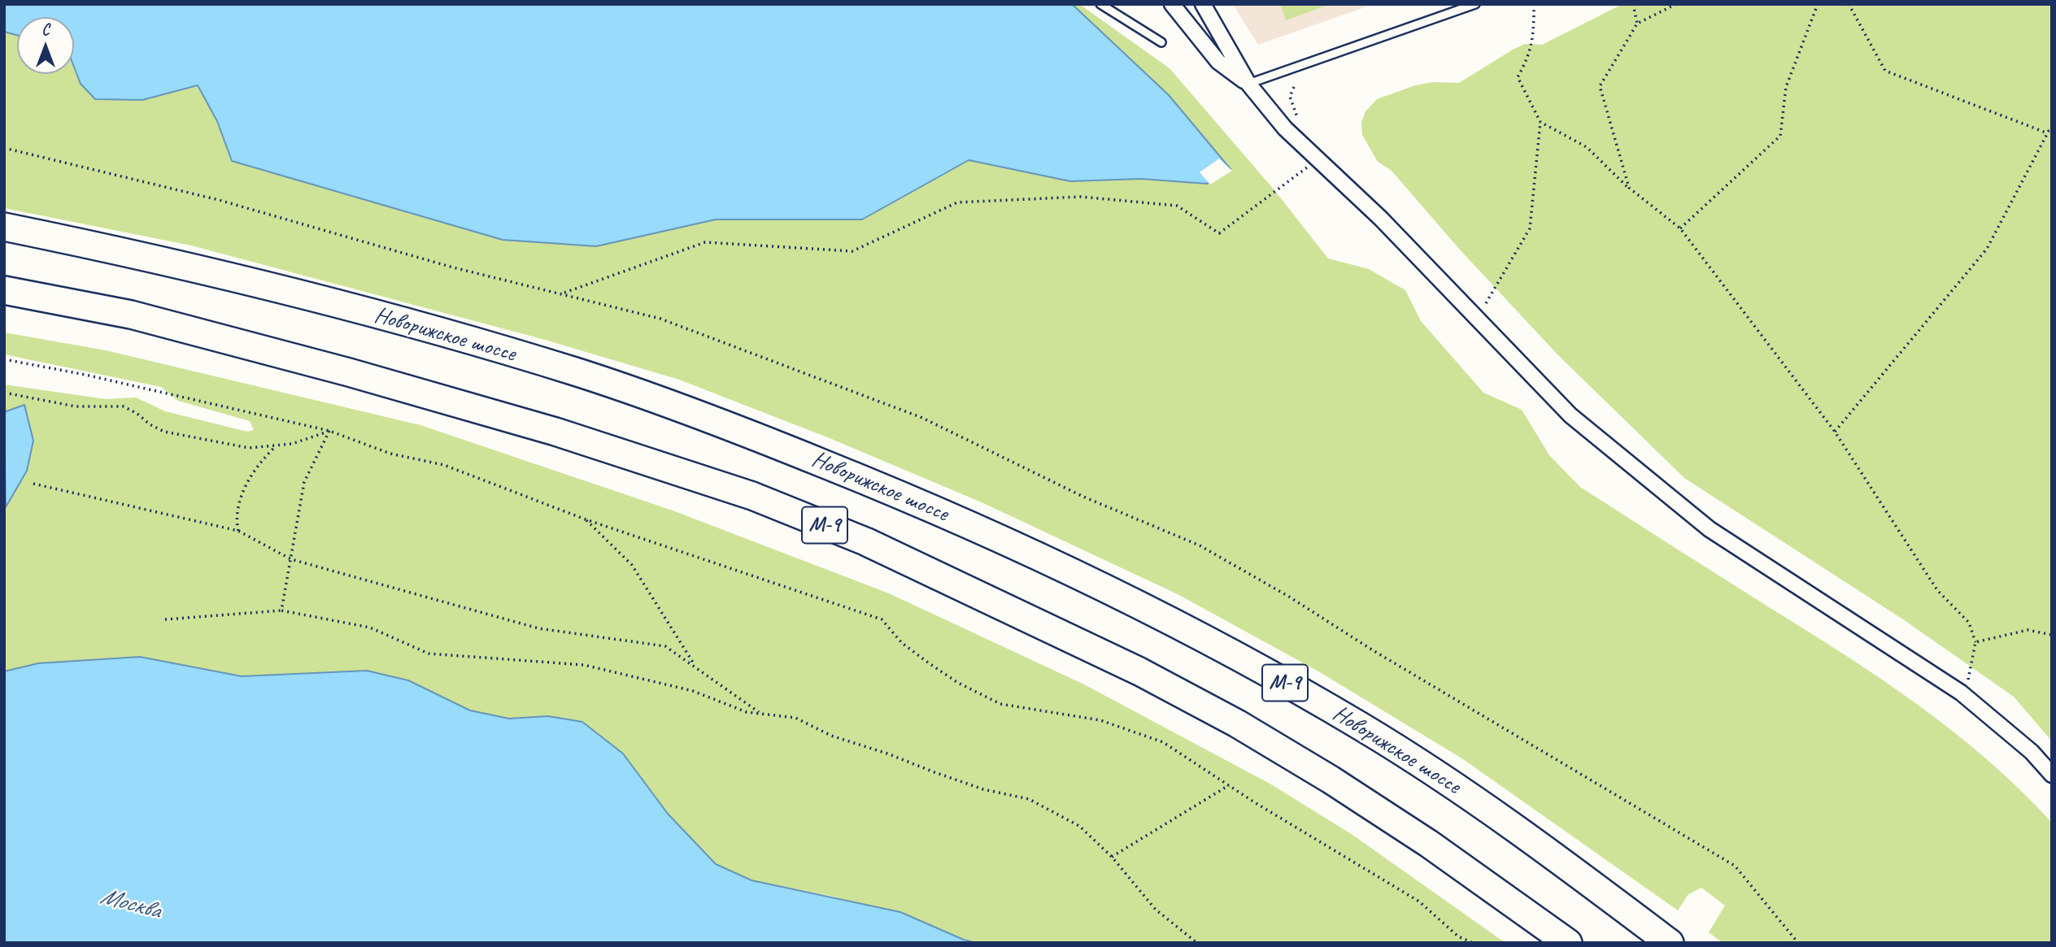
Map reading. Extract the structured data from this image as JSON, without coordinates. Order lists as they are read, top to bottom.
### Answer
{
  "streets": {
    "highway": ["Новорижское шоссе", "М-9"]
  },
  "water": ["Москва"],
  "north": "top"
}
